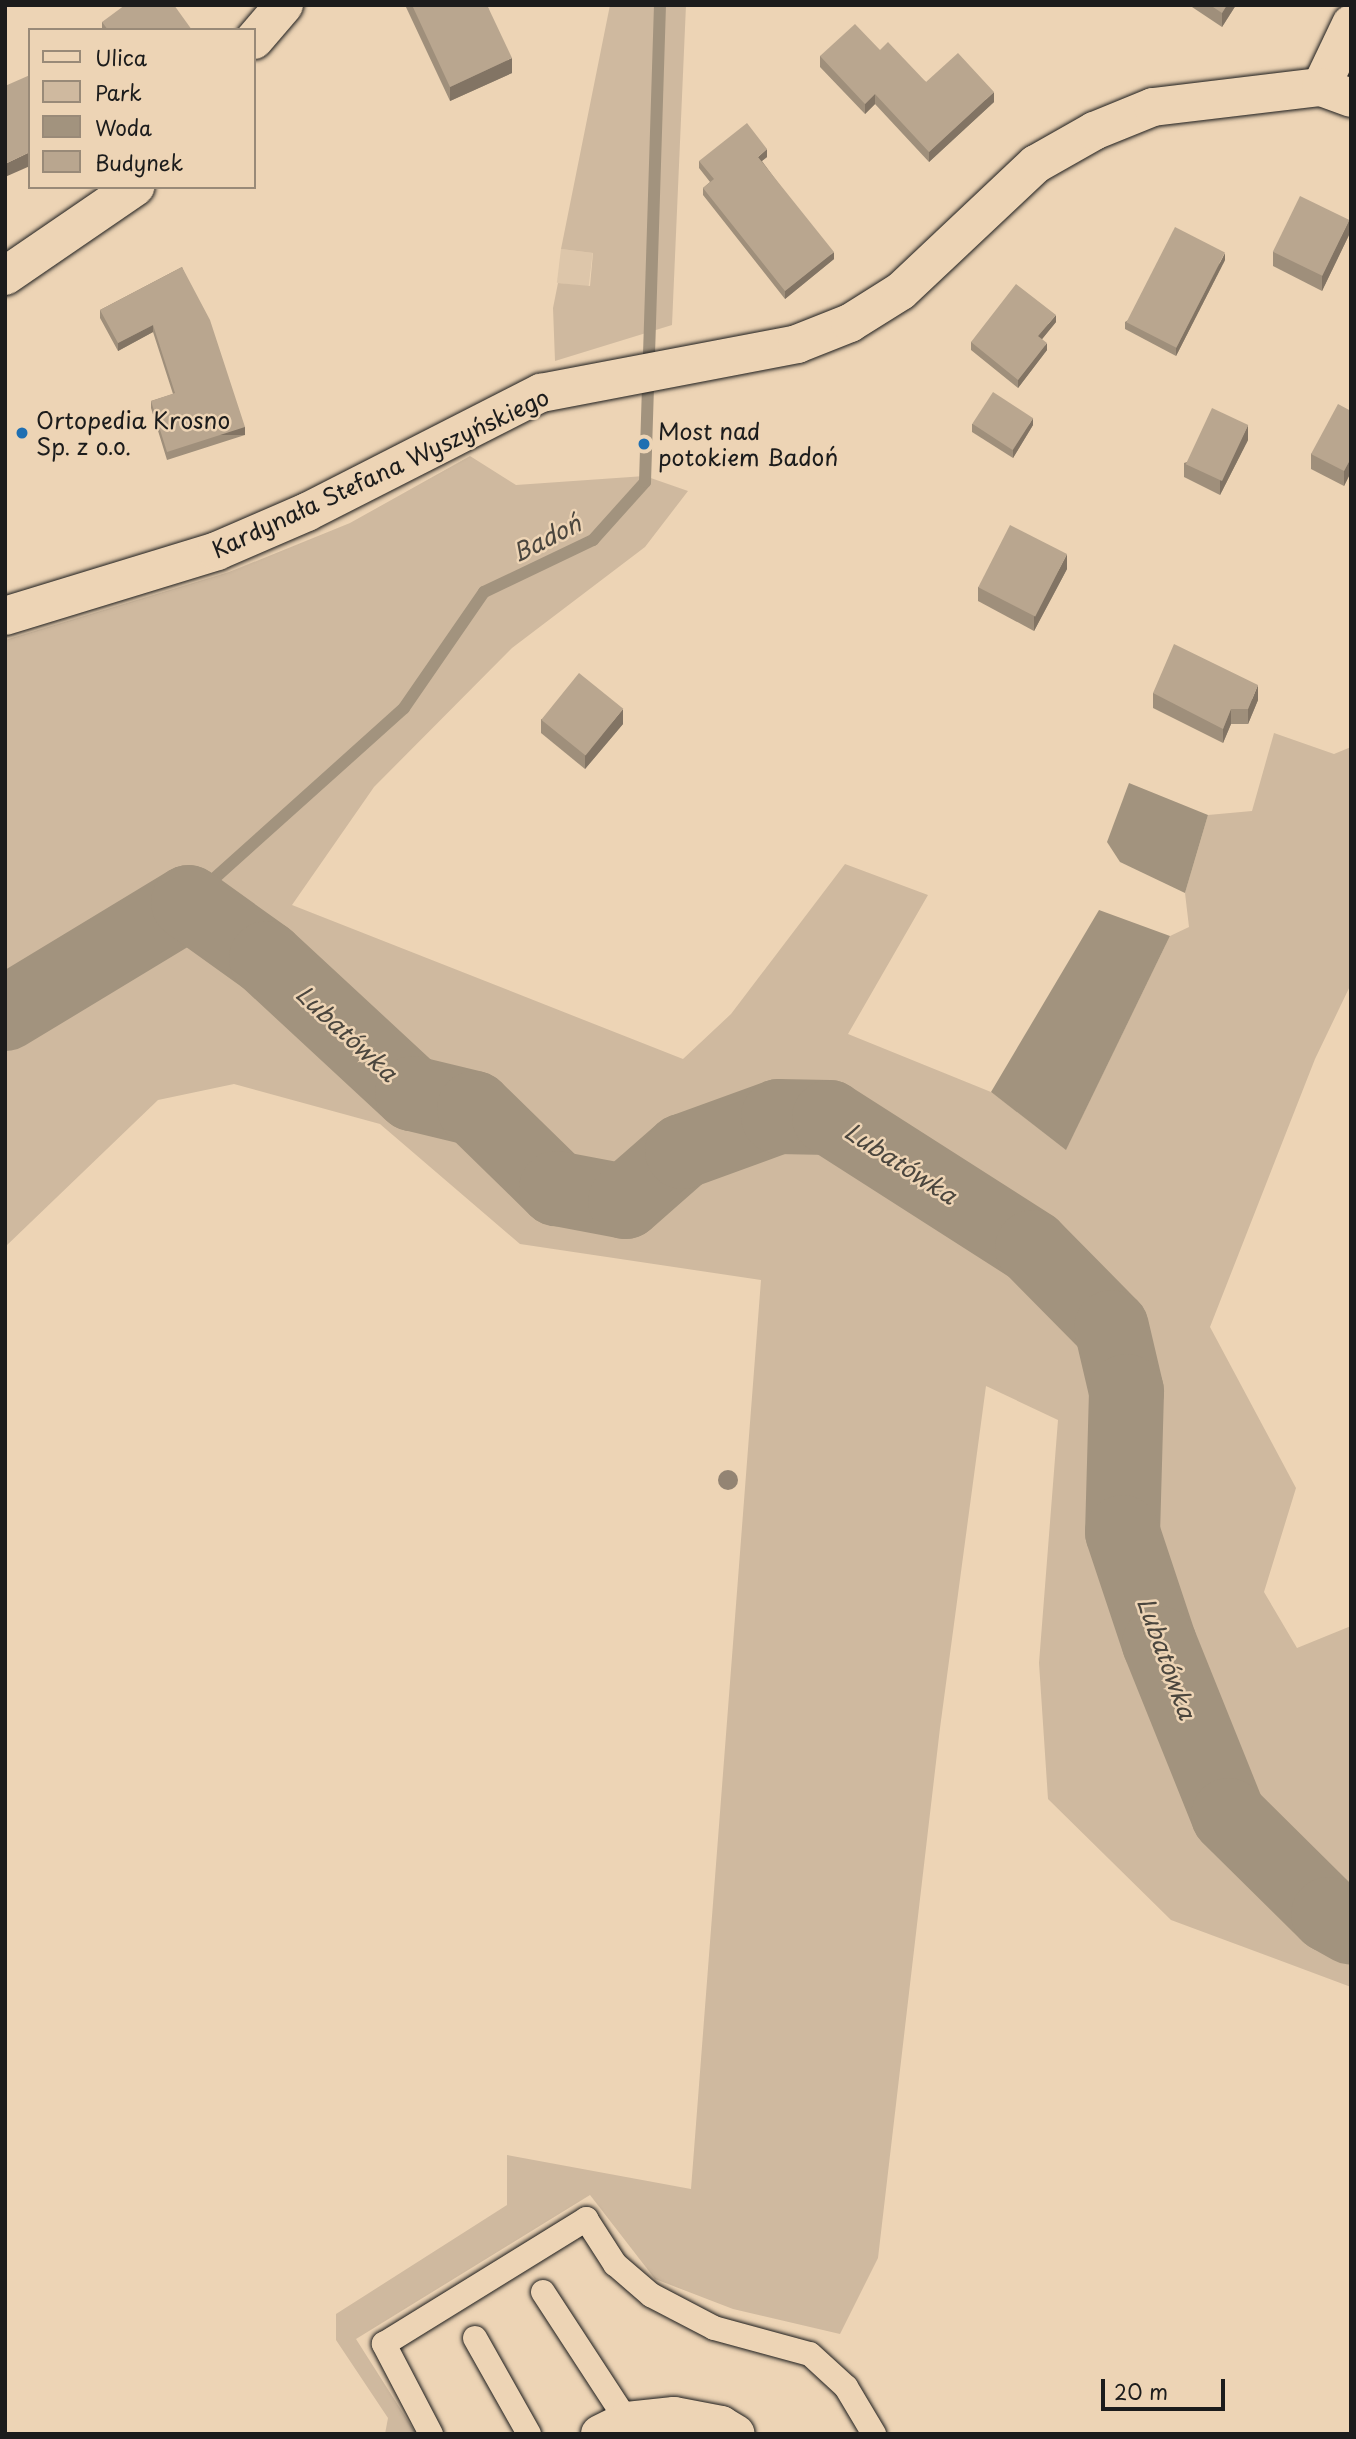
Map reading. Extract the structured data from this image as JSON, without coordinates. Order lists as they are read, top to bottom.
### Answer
{
  "streets": {
    "street": ["Kardynała Stefana Wyszyńskiego"]
  },
  "water": ["Badoń", "Lubatówka"],
  "places": ["Ortopedia Krosno Sp. z o.o.", "Most nad potokiem Badoń"],
  "legend": [
    "Ulica",
    "Park",
    "Woda",
    "Budynek"
  ],
  "scale_bar": "20 m"
}
